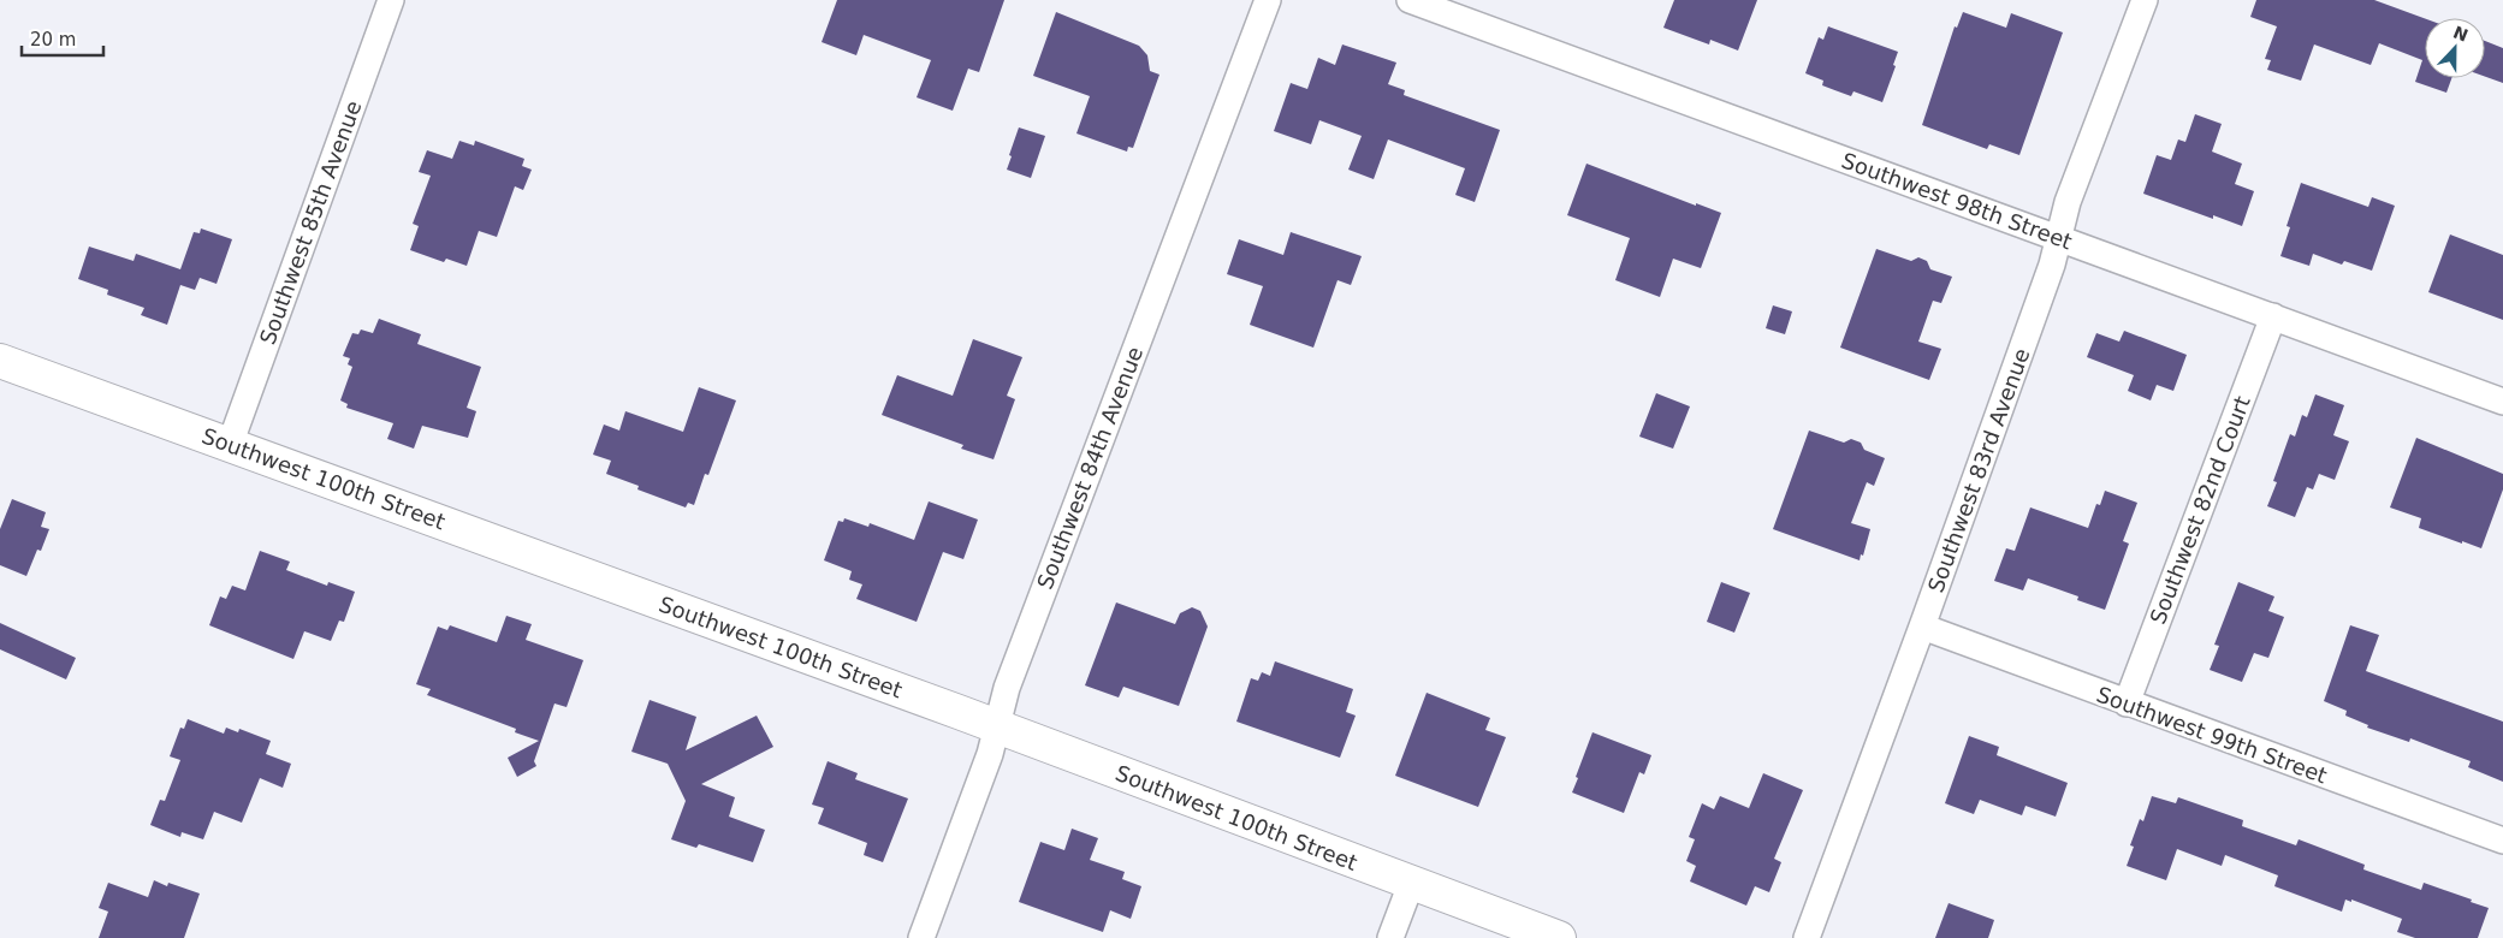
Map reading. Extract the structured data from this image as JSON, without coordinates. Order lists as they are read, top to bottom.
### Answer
{
  "streets": {
    "street": [
      "Southwest 98th Street",
      "Southwest 85th Avenue",
      "Southwest 84th Avenue",
      "Southwest 83rd Avenue",
      "Southwest 100th Street",
      "Southwest 82nd Court",
      "Southwest 99th Street"
    ]
  },
  "crossings": [
    ["Southwest 98th Street", "Southwest 83rd Avenue"],
    ["Southwest 98th Street", "Southwest 82nd Court"],
    ["Southwest 85th Avenue", "Southwest 100th Street"],
    ["Southwest 84th Avenue", "Southwest 100th Street"],
    ["Southwest 83rd Avenue", "Southwest 99th Street"],
    ["Southwest 82nd Court", "Southwest 99th Street"]
  ],
  "scale_bar": "20 m",
  "north": "top"
}
